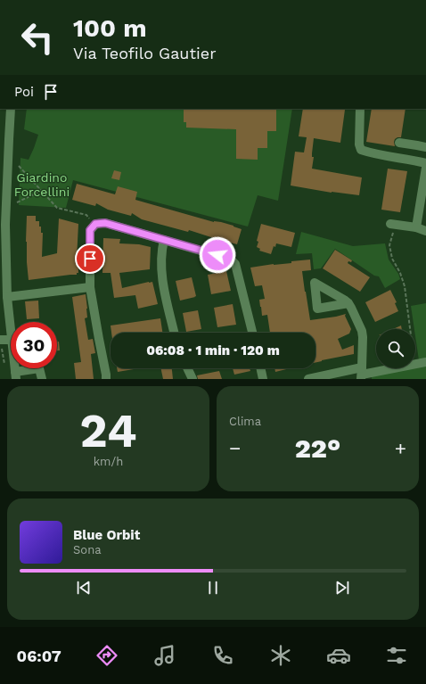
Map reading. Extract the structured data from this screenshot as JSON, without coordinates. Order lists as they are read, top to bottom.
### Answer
{
  "parks": ["Giardino Forcellini"],
  "page": {
    "turn": ["100 m", "Via Teofilo Gautier"],
    "then": "Poi",
    "limit": "30",
    "trip": "06:08 · 1 min · 120 m",
    "tile": [
      ["24", "km/h"],
      "Clima"
    ],
    "heat": ["−", "22°", "+"],
    "song": ["Blue Orbit", "Sona"],
    "tabs": "06:07"
  }
}
